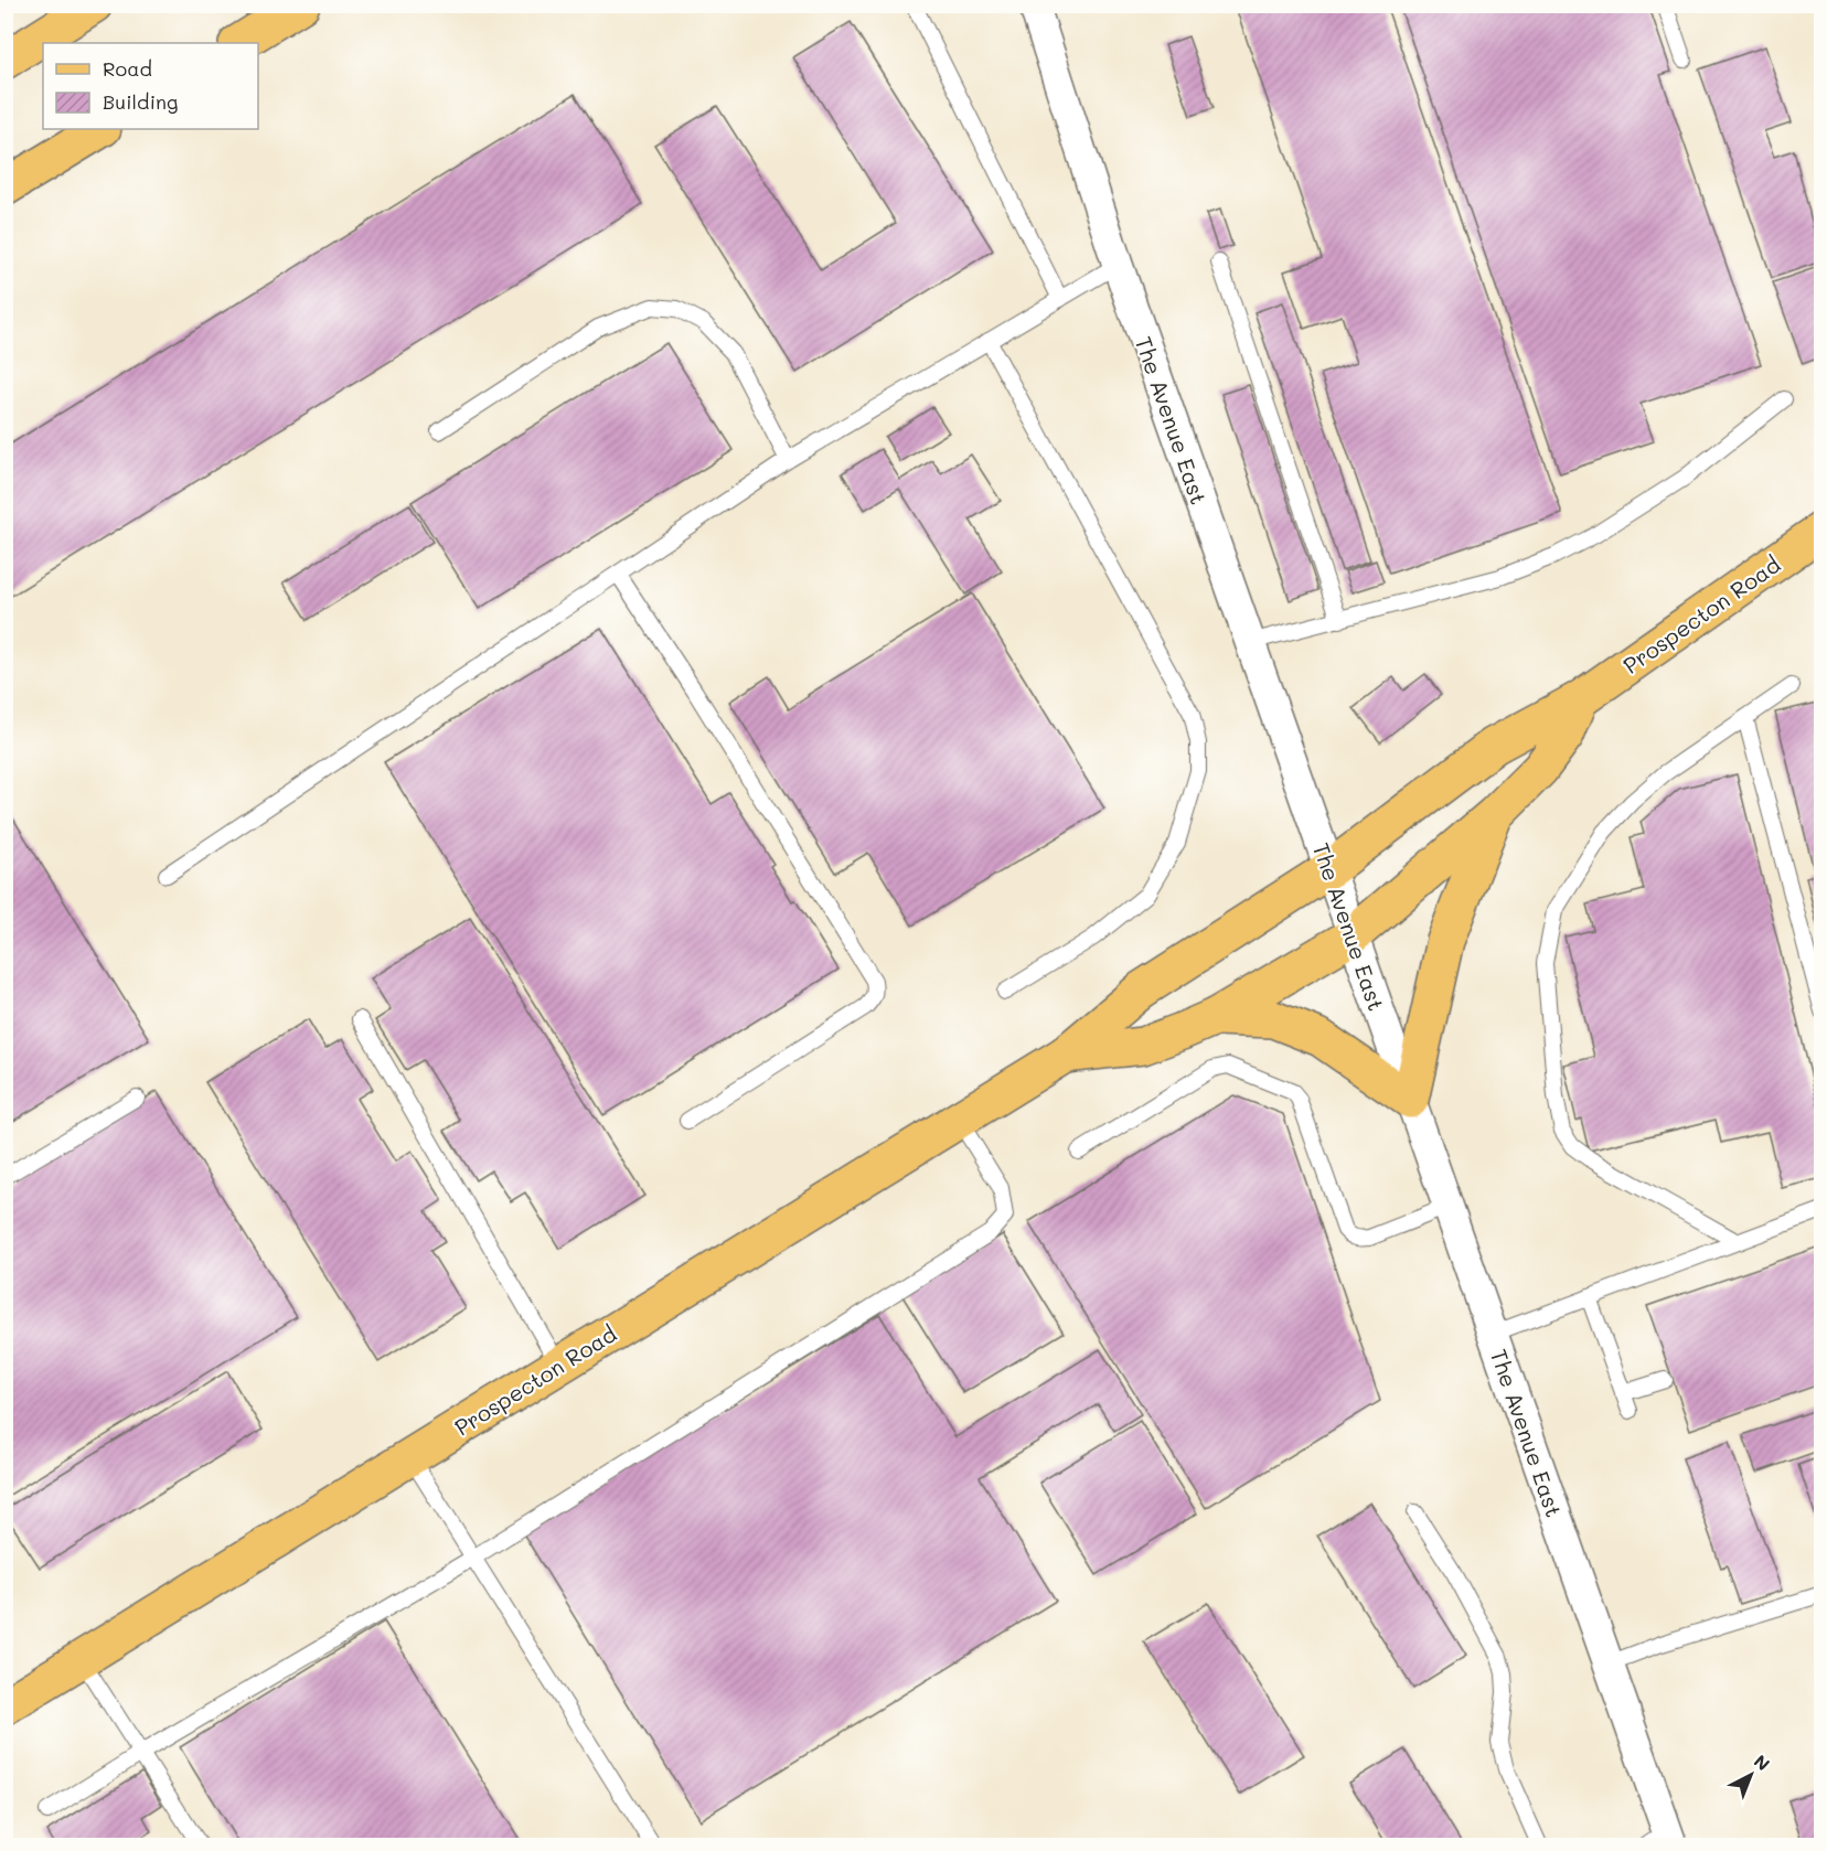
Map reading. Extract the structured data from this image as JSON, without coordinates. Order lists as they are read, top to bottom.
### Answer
{
  "streets": {
    "main road": ["Prospecton Road"],
    "street": ["The Avenue East"]
  },
  "crossings": [
    ["The Avenue East", "Prospecton Road"]
  ],
  "legend": ["Road", "Building"],
  "north": "top right"
}
